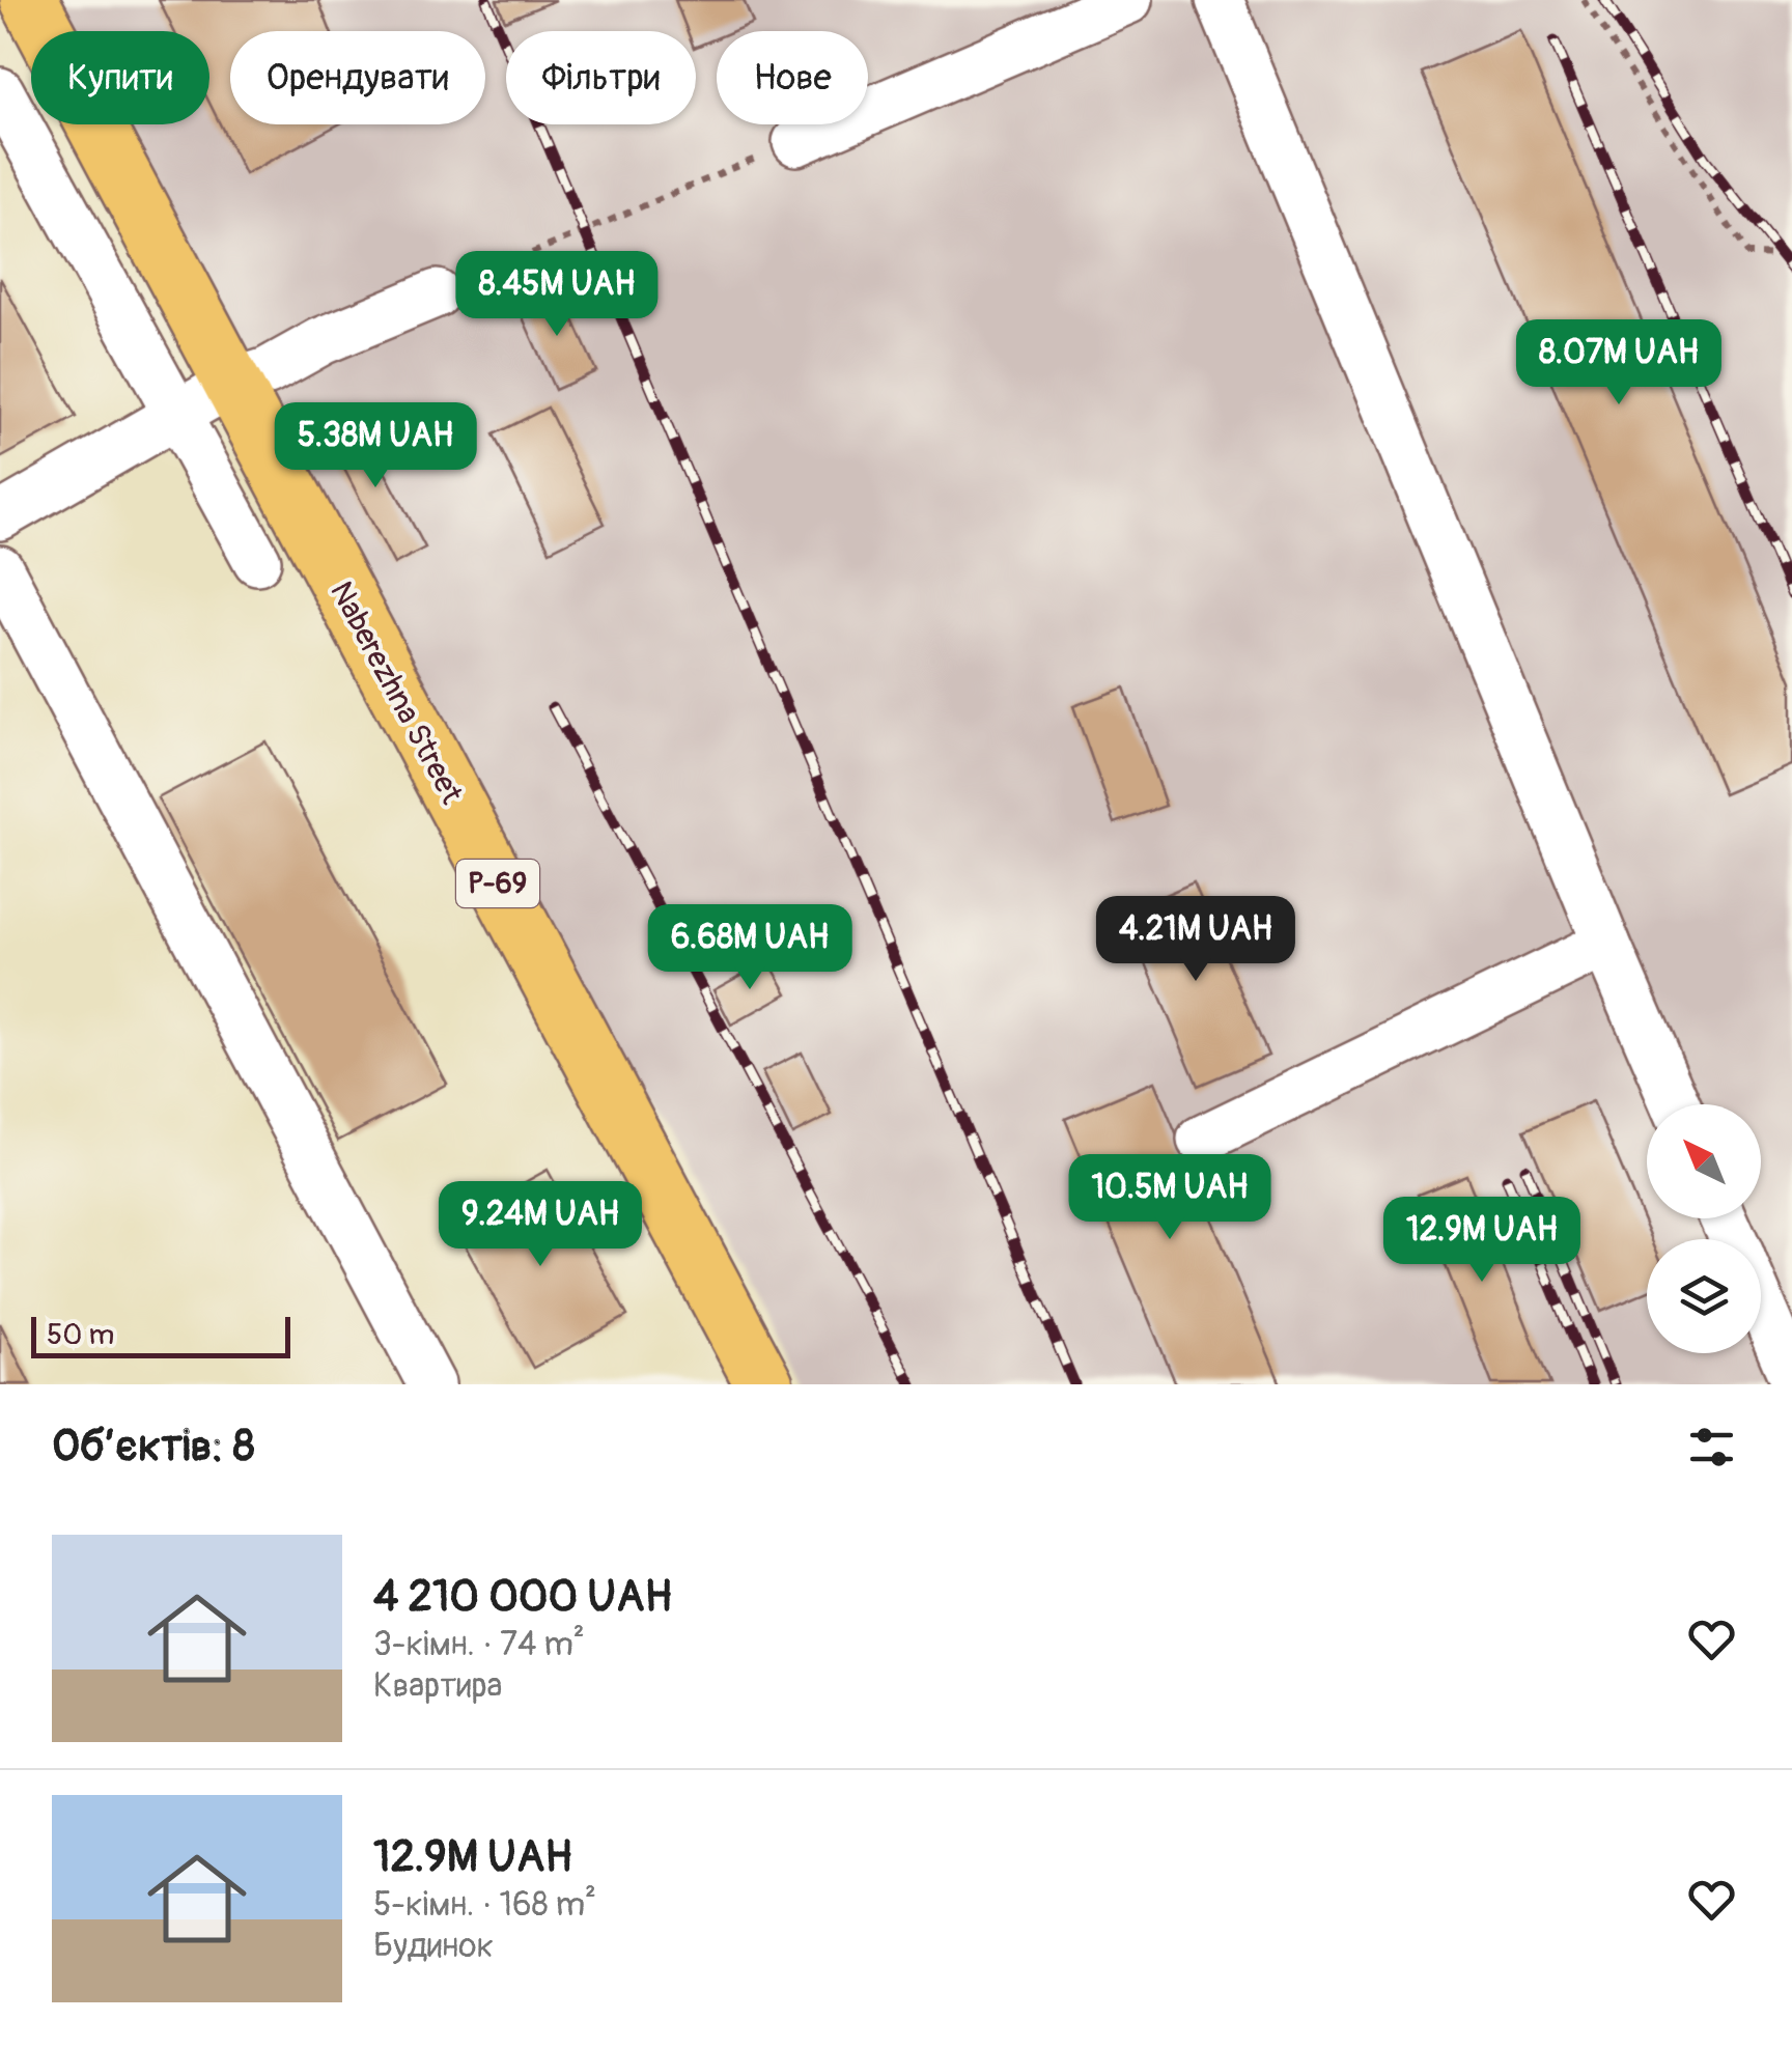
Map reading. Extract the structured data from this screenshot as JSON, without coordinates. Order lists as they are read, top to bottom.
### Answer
{
  "streets": {
    "main road": ["Naberezhna Street", "Р-69"]
  },
  "scale_bar": "50 m",
  "north": "top left",
  "page": {
    "chip": [
      "Купити",
      "Орендувати",
      "Фільтри",
      "Нове"
    ],
    "price": [
      "8.45M UAH",
      "8.07M UAH",
      "5.38M UAH",
      "4.21M UAH",
      "6.68M UAH",
      "10.5M UAH",
      "9.24M UAH",
      "12.9M UAH"
    ],
    "scale": "50 m",
    "heading": "Об’єктів: 8",
    "list": [
      {
        "name": "4 210 000 UAH",
        "note": "3-кімн. · 74 m² · Квартира"
      },
      {
        "name": "12.9M UAH",
        "note": "5-кімн. · 168 m² · Будинок"
      }
    ]
  }
}
